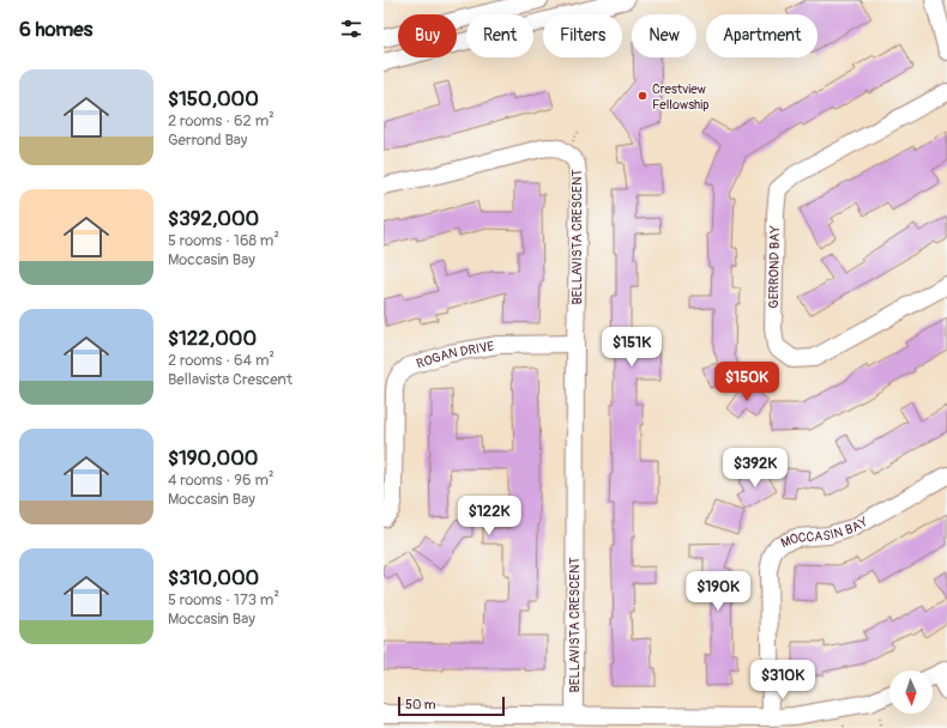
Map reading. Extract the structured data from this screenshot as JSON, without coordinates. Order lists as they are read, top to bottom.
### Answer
{
  "streets": {
    "street": [
      "BELLAVISTA CRESCENT",
      "GERROND BAY",
      "ROGAN DRIVE",
      "MOCCASIN BAY"
    ]
  },
  "crossings": [
    ["BELLAVISTA CRESCENT", "ROGAN DRIVE"]
  ],
  "places": ["Crestview Fellowship"],
  "scale_bar": "50 m",
  "north": "bottom",
  "page": {
    "heading": "6 homes",
    "chip": [
      "Buy",
      "Rent",
      "Filters",
      "New",
      "Apartment"
    ],
    "list": [
      {
        "name": "$150,000",
        "note": "2 rooms · 62 m² · Gerrond Bay"
      },
      {
        "name": "$392,000",
        "note": "5 rooms · 168 m² · Moccasin Bay"
      },
      {
        "name": "$122,000",
        "note": "2 rooms · 64 m² · Bellavista Crescent"
      },
      {
        "name": "$190,000",
        "note": "4 rooms · 96 m² · Moccasin Bay"
      },
      {
        "name": "$310,000",
        "note": "5 rooms · 173 m² · Moccasin Bay"
      }
    ],
    "price": [
      "$151K",
      "$150K",
      "$392K",
      "$122K",
      "$190K",
      "$310K"
    ],
    "scale": "50 m"
  }
}
